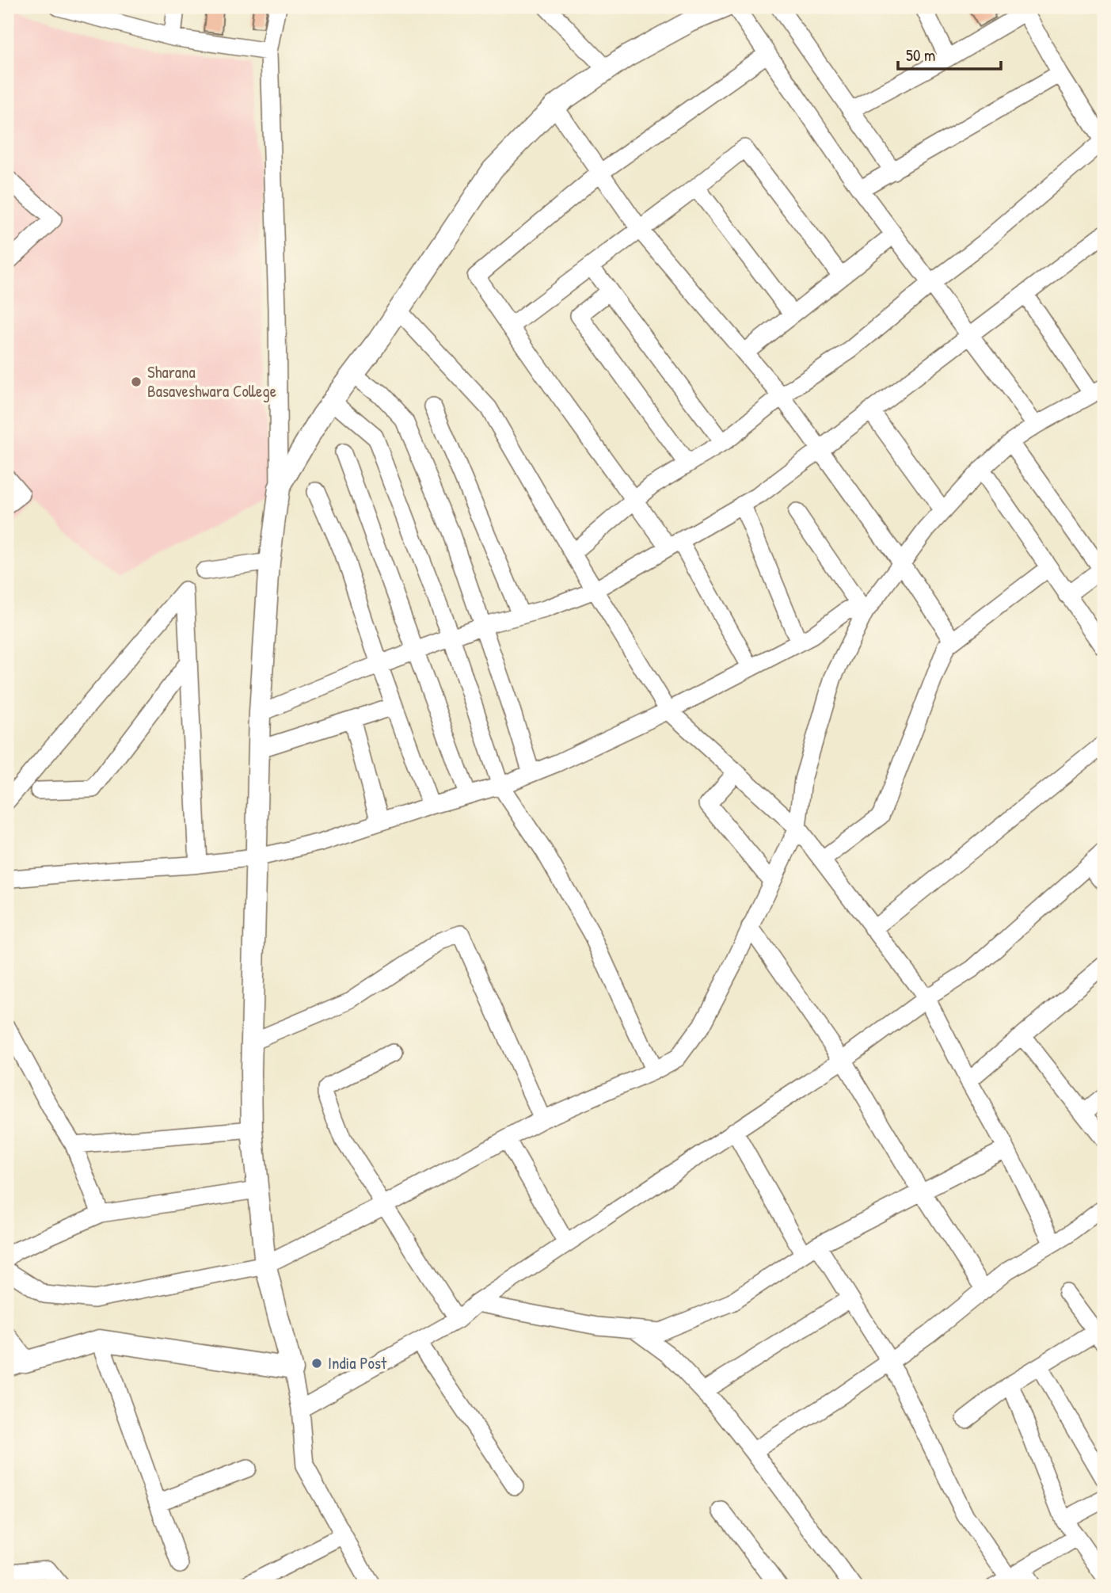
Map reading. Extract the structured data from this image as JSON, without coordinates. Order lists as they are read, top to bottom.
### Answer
{
  "places": ["Sharana Basaveshwara College", "India Post"],
  "scale_bar": "50 m"
}
